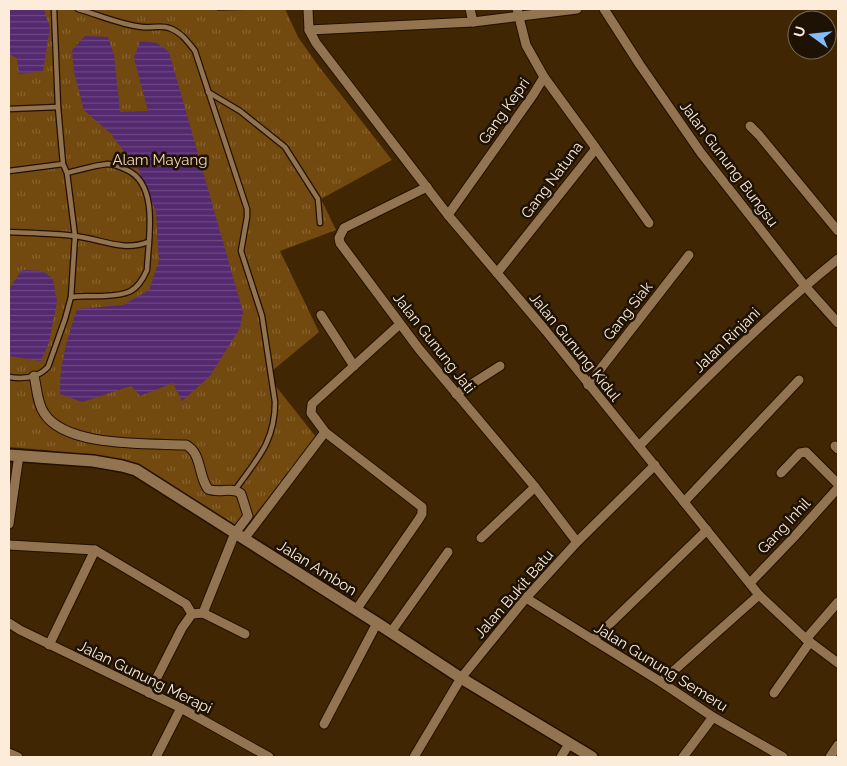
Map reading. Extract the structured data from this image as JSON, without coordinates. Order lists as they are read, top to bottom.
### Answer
{
  "streets": {
    "street": [
      "Gang Kepri",
      "Jalan Gunung Bungsu",
      "Gang Natuna",
      "Gang Siak",
      "Jalan Rinjani",
      "Jalan Gunung Jati",
      "Jalan Gunung Kidul",
      "Gang Inhil",
      "Jalan Ambon",
      "Jalan Bukit Batu",
      "Jalan Gunung Semeru",
      "Jalan Gunung Merapi"
    ]
  },
  "crossings": [
    ["Gang Kepri", "Gang Natuna"],
    ["Gang Kepri", "Jalan Gunung Kidul"],
    ["Jalan Gunung Bungsu", "Jalan Rinjani"],
    ["Gang Natuna", "Jalan Gunung Kidul"],
    ["Gang Siak", "Jalan Gunung Kidul"],
    ["Jalan Rinjani", "Jalan Gunung Kidul"],
    ["Jalan Gunung Jati", "Jalan Gunung Kidul"],
    ["Jalan Gunung Jati", "Jalan Bukit Batu"],
    ["Jalan Gunung Kidul", "Gang Inhil"],
    ["Jalan Gunung Kidul", "Jalan Bukit Batu"],
    ["Jalan Ambon", "Jalan Bukit Batu"],
    ["Jalan Bukit Batu", "Jalan Gunung Semeru"]
  ],
  "parks": ["Alam Mayang"],
  "north": "left"
}
